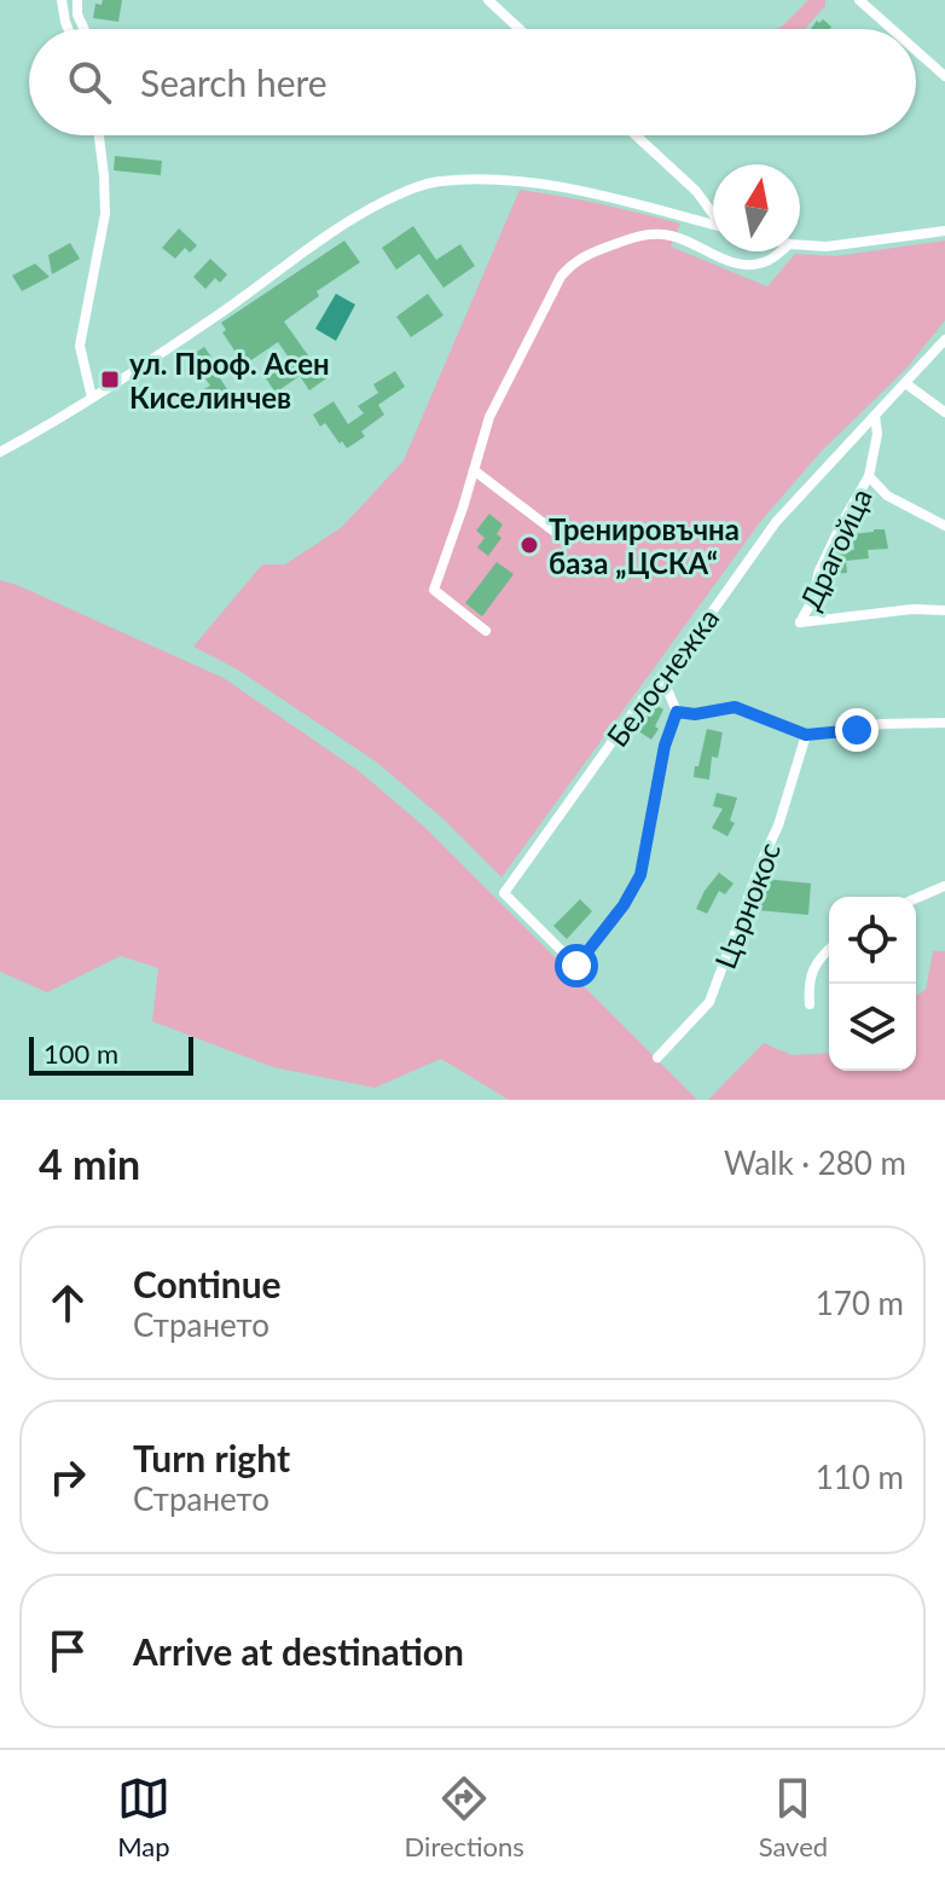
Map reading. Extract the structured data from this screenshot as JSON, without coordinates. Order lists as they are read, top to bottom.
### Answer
{
  "streets": {
    "street": ["Драгойца", "Белоснежка", "Църнокос"]
  },
  "places": {
    "transit": ["ул. Проф. Асен Киселинчев"],
    "other": ["Тренировъчна база „ЦСКА“"]
  },
  "scale_bar": "100 m",
  "north": "top",
  "page": {
    "search": "Search here",
    "scale": "100 m",
    "heading": ["4 min", "Walk · 280 m"],
    "list": [
      ["Continue", "Странето", "170 m"],
      ["Turn right", "Странето", "110 m"],
      "Arrive at destination"
    ],
    "nav": ["Map", "Directions", "Saved"]
  }
}
